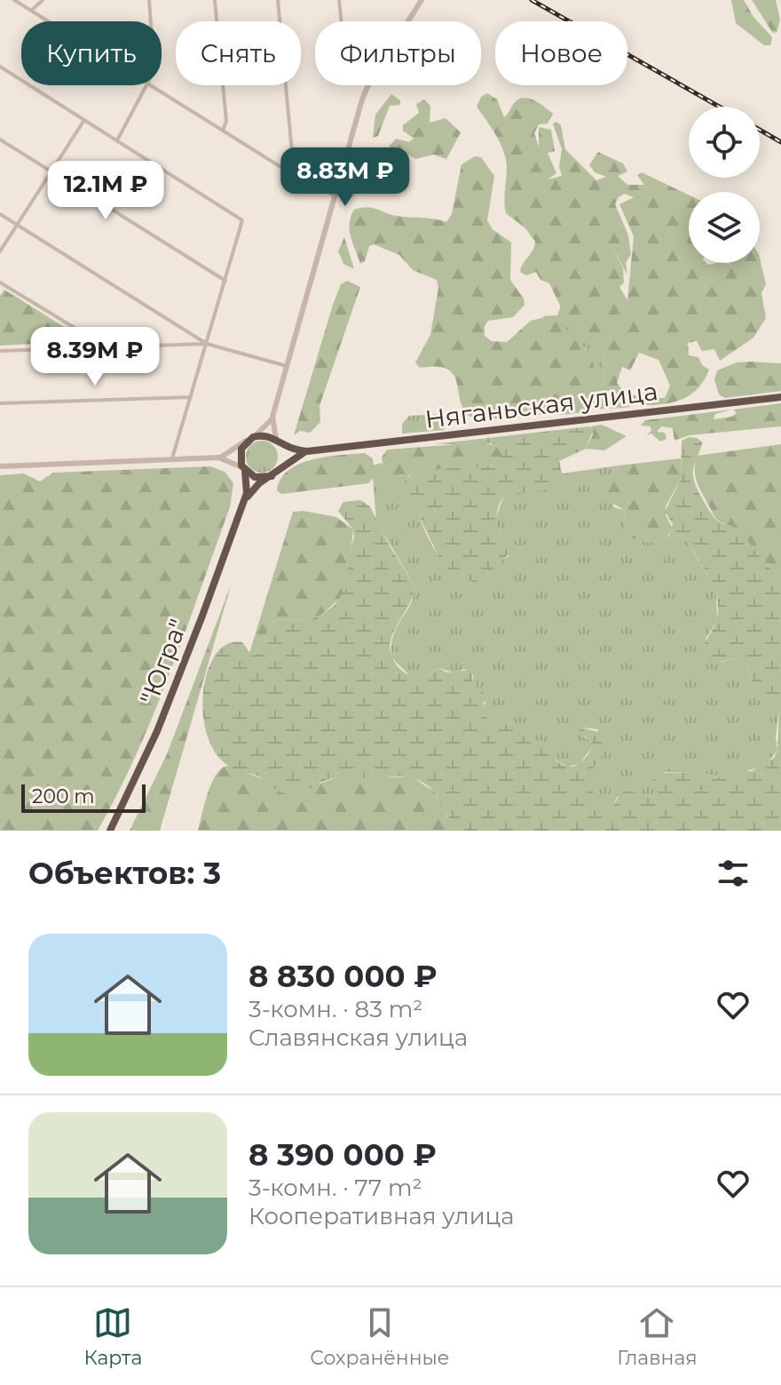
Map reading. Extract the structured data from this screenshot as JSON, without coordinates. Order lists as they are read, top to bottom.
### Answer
{
  "streets": {
    "highway": ["Няганьская улица", "\"Югра\""]
  },
  "scale_bar": "200 m",
  "page": {
    "chip": [
      "Купить",
      "Снять",
      "Фильтры",
      "Новое"
    ],
    "price": ["8.83M ₽", "12.1M ₽", "8.39M ₽"],
    "scale": "200 m",
    "heading": "Объектов: 3",
    "list": [
      {
        "name": "8 830 000 ₽",
        "note": "3-комн. · 83 m² · Славянская улица"
      },
      {
        "name": "8 390 000 ₽",
        "note": "3-комн. · 77 m² · Кооперативная улица"
      }
    ],
    "tabs": ["Карта", "Сохранённые", "Главная"]
  }
}
